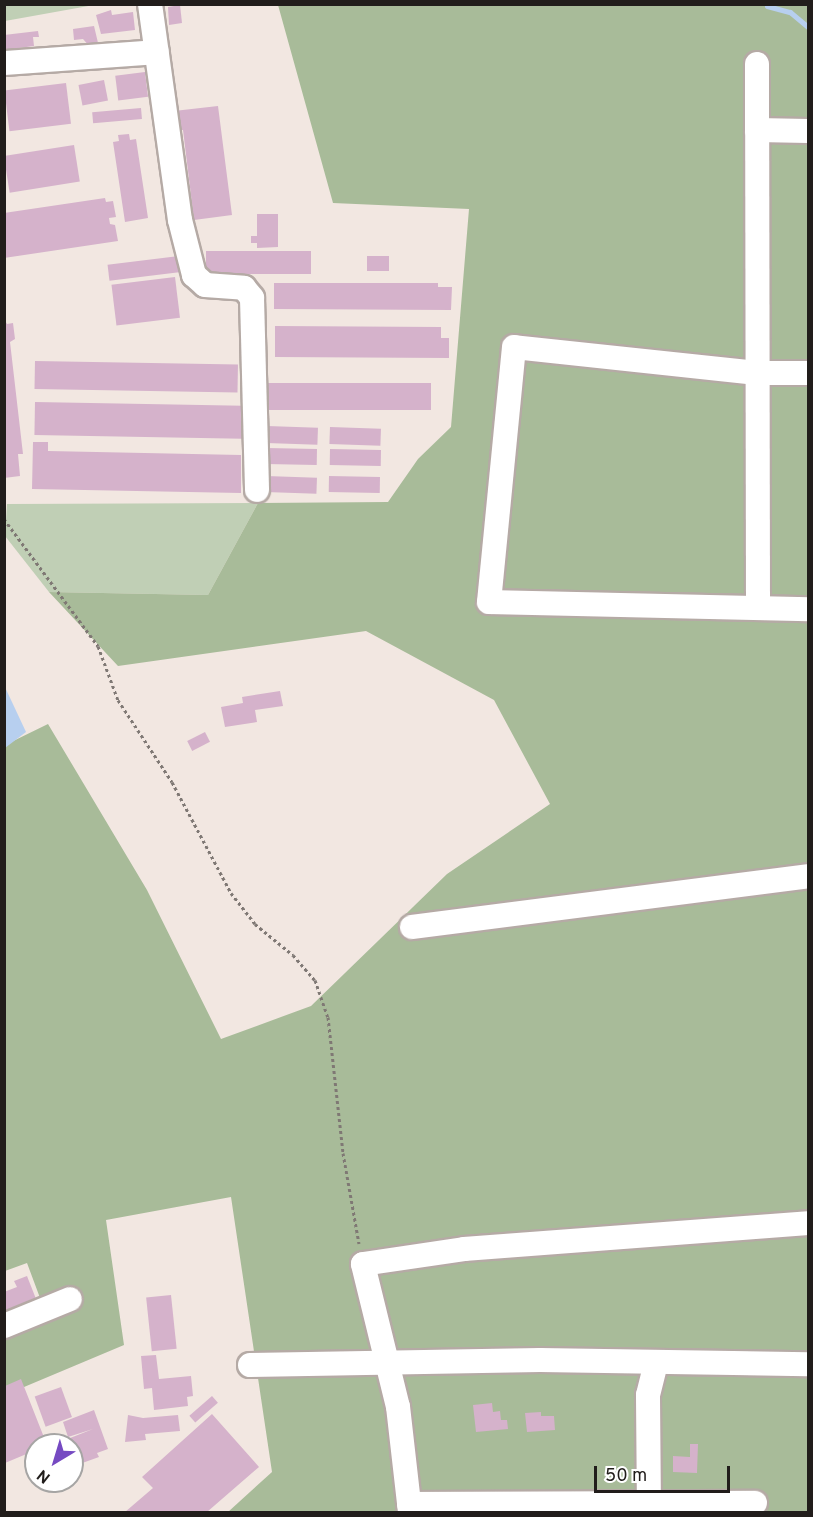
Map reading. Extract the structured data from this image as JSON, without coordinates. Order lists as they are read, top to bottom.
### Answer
{
  "scale_bar": "50 m",
  "north": "bottom left"
}
